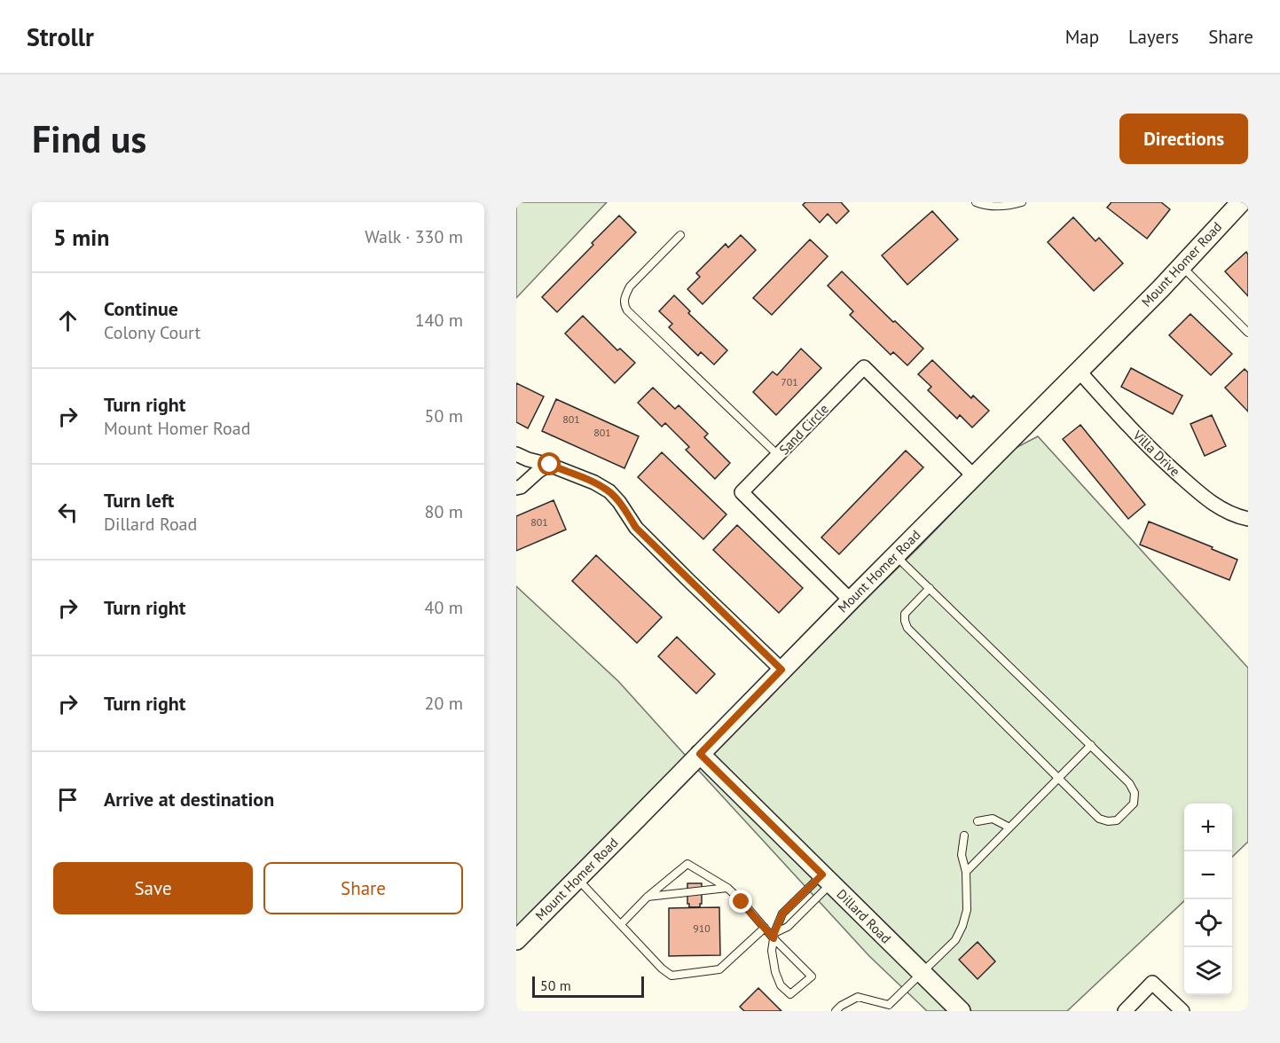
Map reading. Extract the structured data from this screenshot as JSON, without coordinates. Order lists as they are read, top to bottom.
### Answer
{
  "streets": {
    "street": [
      "Mount Homer Road",
      "Sand Circle",
      "Villa Drive",
      "Dillard Road"
    ]
  },
  "crossings": [
    ["Mount Homer Road", "Sand Circle"],
    ["Mount Homer Road", "Villa Drive"],
    ["Mount Homer Road", "Dillard Road"]
  ],
  "house_numbers": [
    "701",
    "801",
    "801",
    "801",
    "910"
  ],
  "scale_bar": "50 m",
  "page": {
    "header": "Strollr",
    "nav": ["Map", "Layers", "Share"],
    "buttons": [
      "Directions",
      ["Save", "Share"]
    ],
    "title": "Find us",
    "heading": ["5 min", "Walk · 330 m"],
    "list": [
      ["Continue", "Colony Court", "140 m"],
      ["Turn right", "Mount Homer Road", "50 m"],
      ["Turn left", "Dillard Road", "80 m"],
      ["Turn right", "40 m"],
      ["Turn right", "20 m"],
      "Arrive at destination"
    ],
    "map_buttons": ["+", "−"],
    "scale": "50 m"
  }
}
